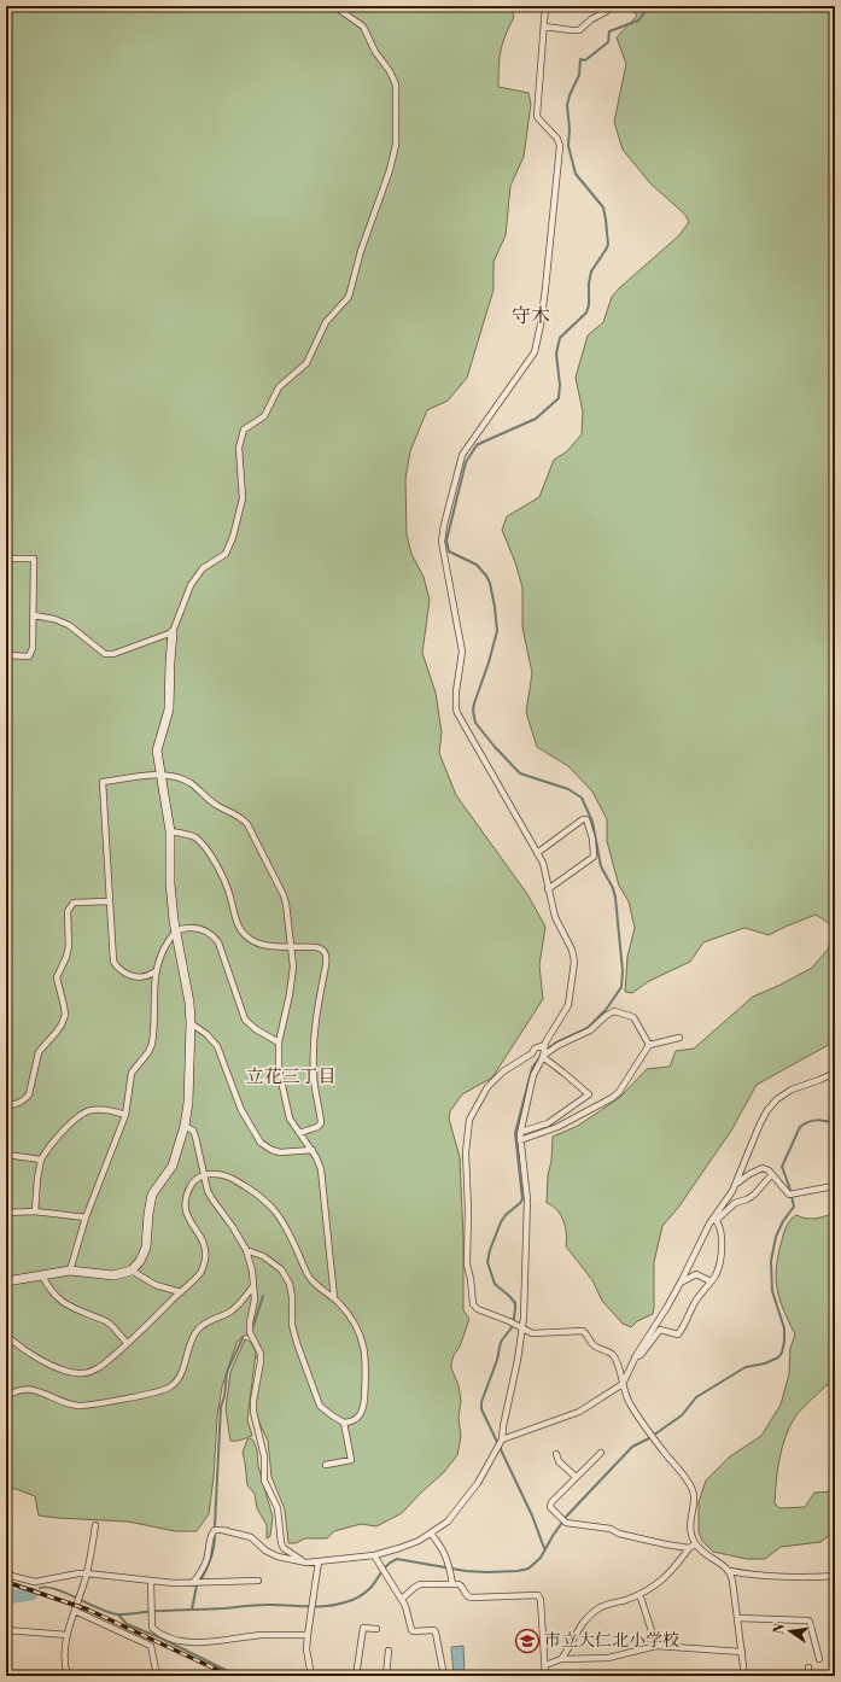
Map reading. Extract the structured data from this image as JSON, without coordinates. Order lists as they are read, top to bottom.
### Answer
{
  "districts": ["守木", "立花三丁目"],
  "places": {
    "school or university": ["市立大仁北小学校"]
  },
  "north": "left"
}
